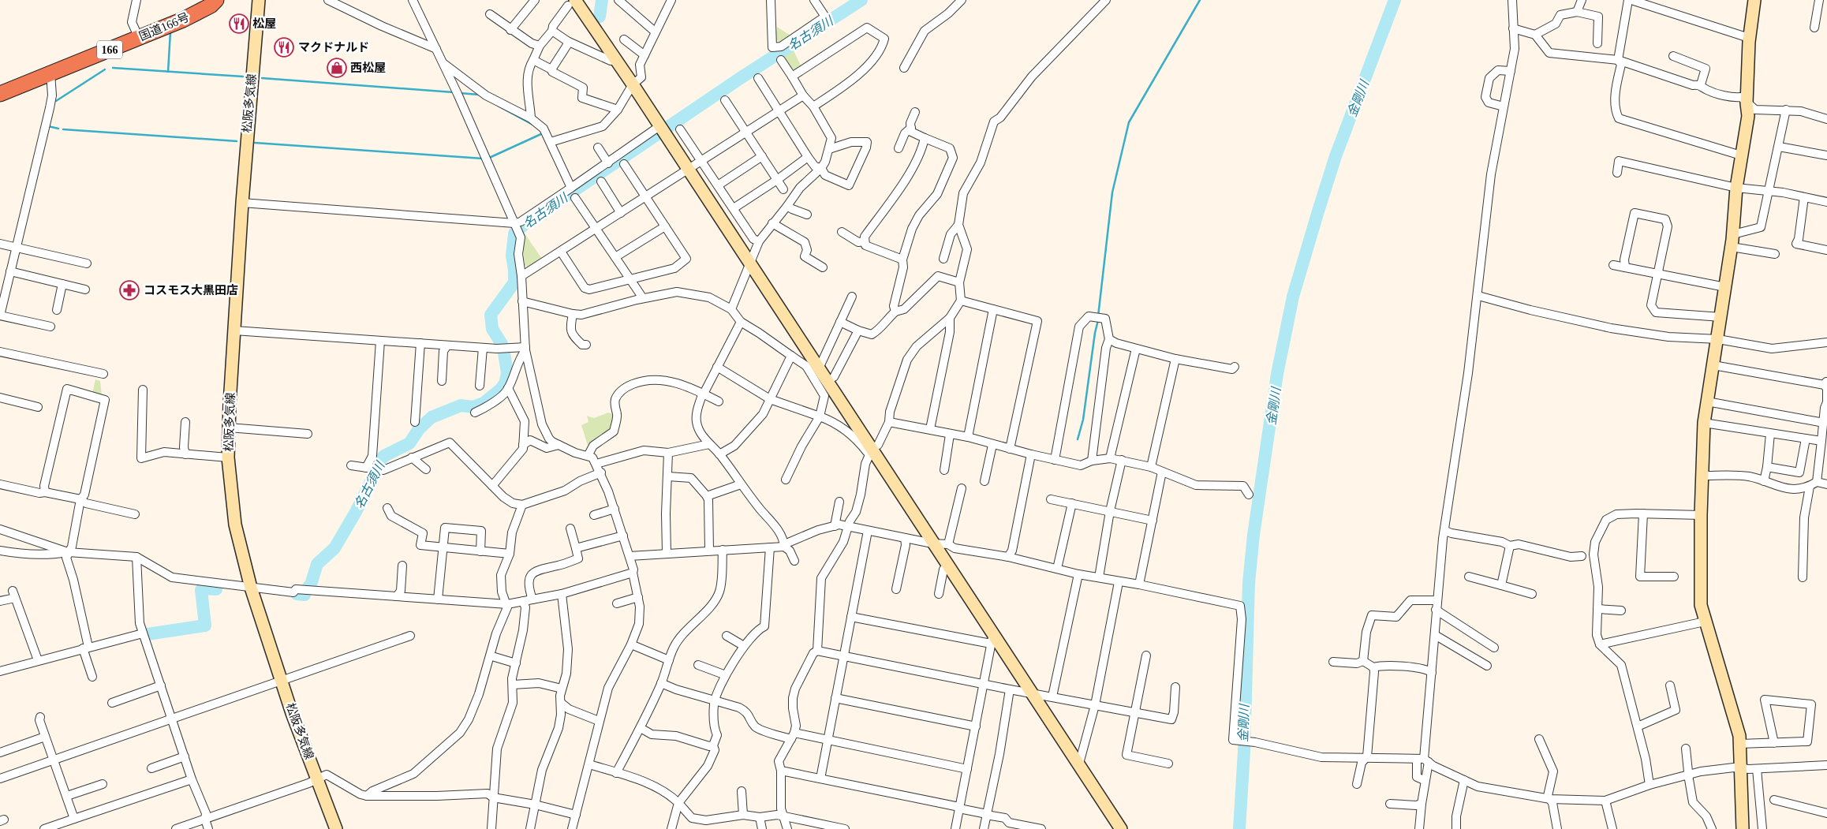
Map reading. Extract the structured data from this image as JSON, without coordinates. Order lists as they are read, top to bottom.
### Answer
{
  "streets": {
    "highway": ["国道166号", "166"],
    "street": ["松阪多気線"]
  },
  "water": ["名古須川", "金剛川"],
  "places": {
    "restaurant": ["松屋", "マクドナルド"],
    "shop": ["西松屋"],
    "pharmacy": ["コスモス大黒田店"]
  }
}
